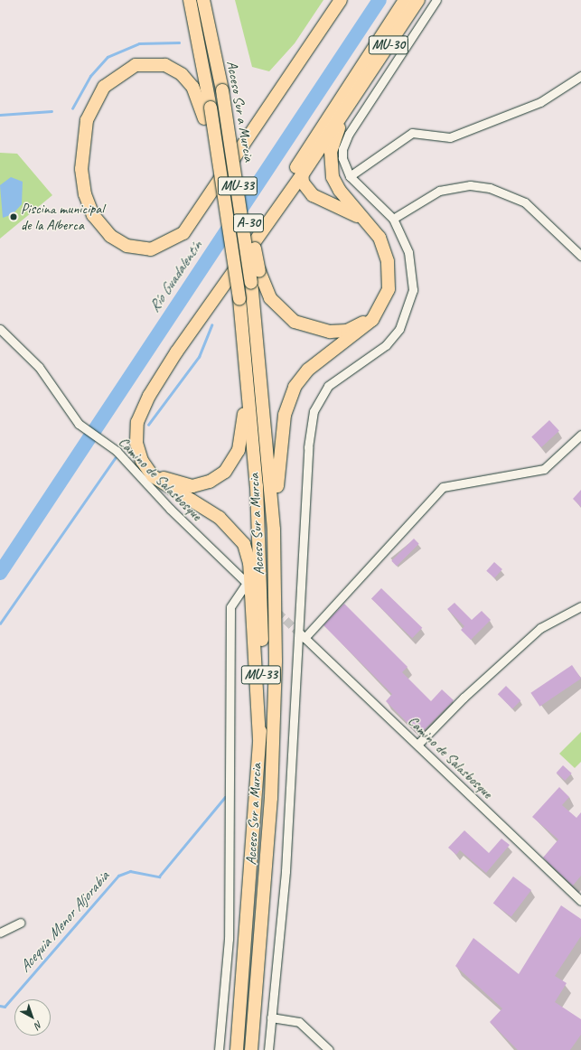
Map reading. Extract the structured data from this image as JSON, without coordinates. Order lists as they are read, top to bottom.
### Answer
{
  "streets": {
    "highway": [
      "MU-30",
      "Acceso Sur a Murcia",
      "MU-33",
      "A-30"
    ],
    "street": ["Camino de Salasbosque"]
  },
  "crossings": [
    ["Acceso Sur a Murcia", "A-30"]
  ],
  "water": ["Río Guadalentín", "Acequia Menor Aljorabia"],
  "places": ["Piscina municipal de la Alberca"],
  "north": "bottom right"
}
